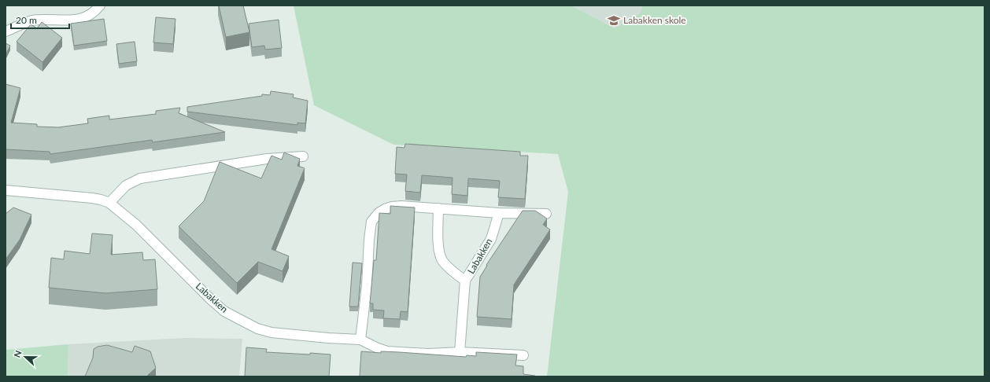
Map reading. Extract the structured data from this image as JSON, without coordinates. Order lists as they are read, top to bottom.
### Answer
{
  "streets": {
    "street": ["Labakken"]
  },
  "places": {
    "school or university": ["Labakken skole"]
  },
  "scale_bar": "20 m",
  "north": "left"
}
